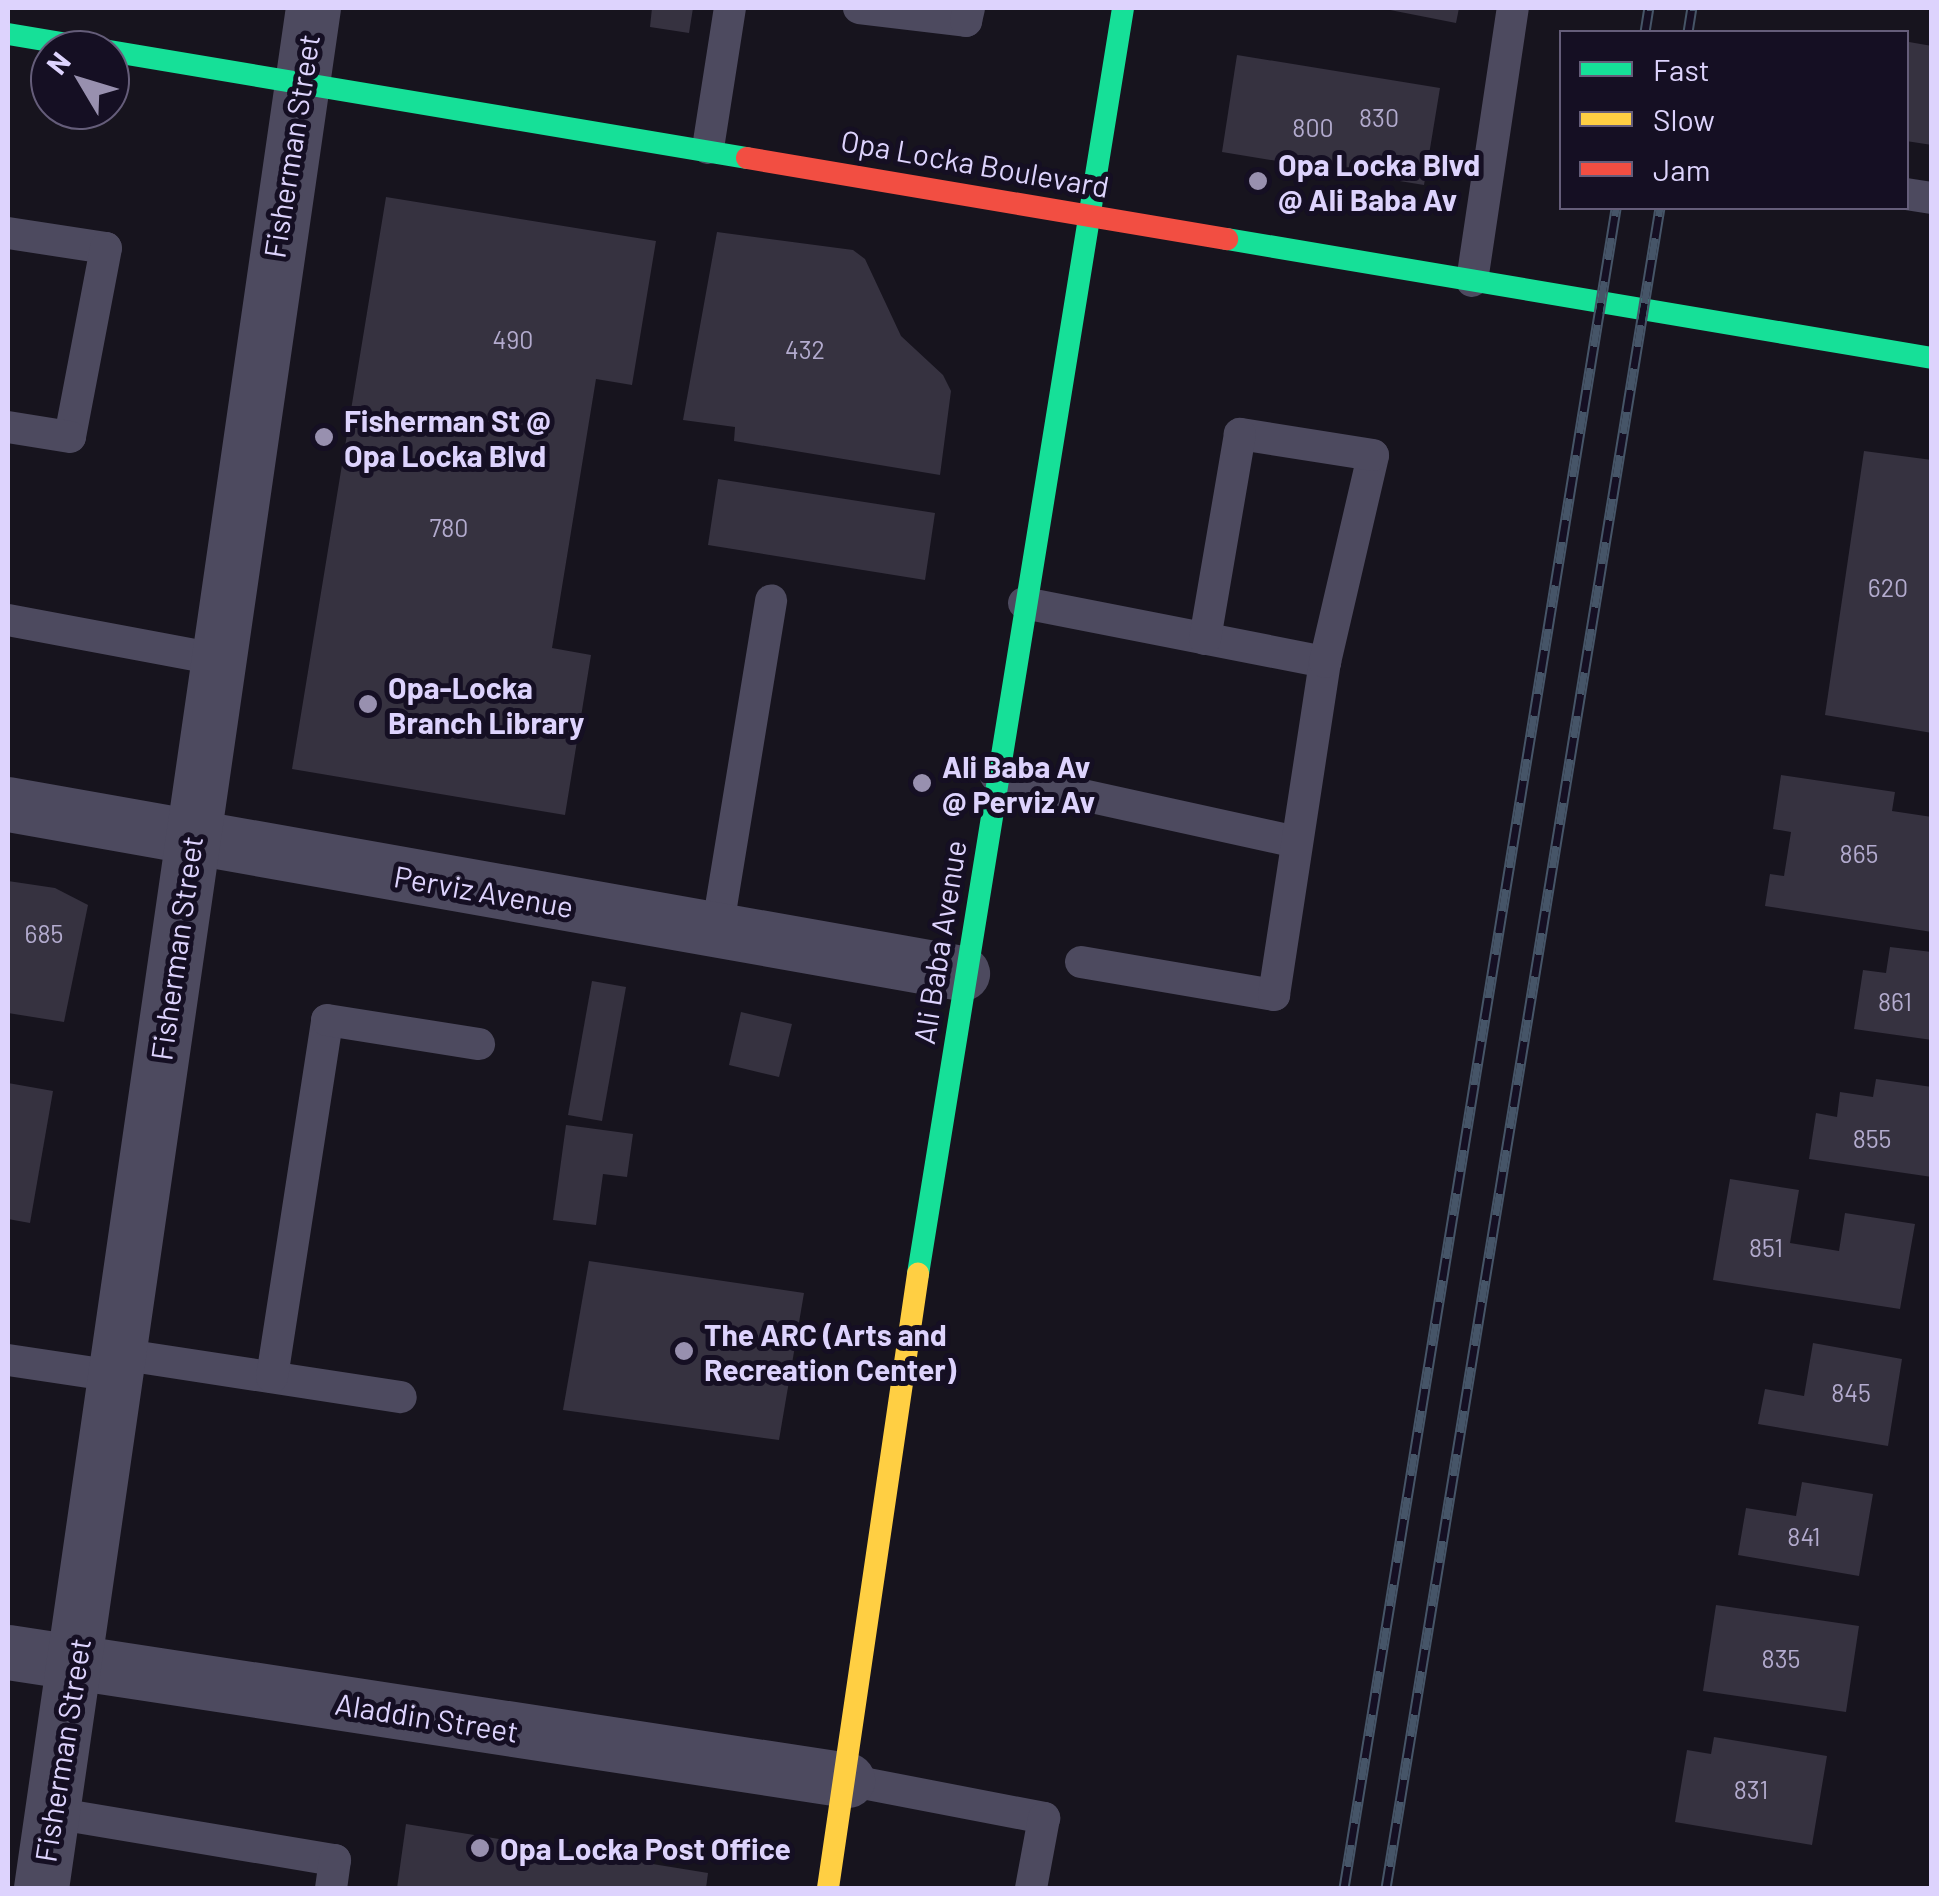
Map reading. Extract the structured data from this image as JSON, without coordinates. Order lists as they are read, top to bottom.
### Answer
{
  "streets": {
    "street": [
      "Fisherman Street",
      "Opa Locka Boulevard",
      "Perviz Avenue",
      "Ali Baba Avenue",
      "Aladdin Street"
    ]
  },
  "crossings": [
    ["Fisherman Street", "Opa Locka Boulevard"],
    ["Fisherman Street", "Perviz Avenue"],
    ["Fisherman Street", "Aladdin Street"],
    ["Opa Locka Boulevard", "Ali Baba Avenue"],
    ["Perviz Avenue", "Ali Baba Avenue"],
    ["Ali Baba Avenue", "Aladdin Street"]
  ],
  "places": [
    "Opa Locka Blvd @ Ali Baba Av",
    "Fisherman St @ Opa Locka Blvd",
    "Opa-Locka Branch Library",
    "Ali Baba Av @ Perviz Av",
    "The ARC (Arts and Recreation Center)",
    "Opa Locka Post Office"
  ],
  "house_numbers": [
    "830",
    "800",
    "490",
    "432",
    "780",
    "620",
    "865",
    "685",
    "861",
    "855",
    "851",
    "845",
    "841",
    "835",
    "831"
  ],
  "legend": ["Fast", "Slow", "Jam"],
  "north": "top left"
}
